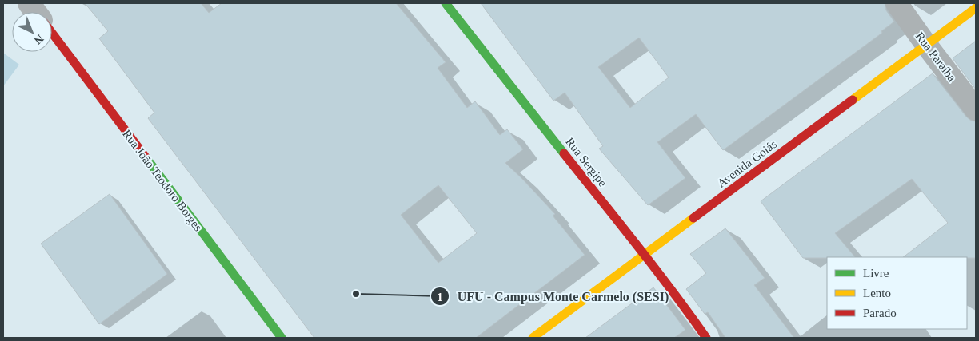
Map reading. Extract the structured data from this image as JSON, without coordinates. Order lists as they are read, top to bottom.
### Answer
{
  "streets": {
    "street": [
      "Rua Paraíba",
      "Rua Sergipe",
      "Avenida Goiás",
      "Rua João Teodoro Borges"
    ]
  },
  "crossings": [
    ["Rua Paraíba", "Avenida Goiás"],
    ["Rua Sergipe", "Avenida Goiás"]
  ],
  "places": ["UFU - Campus Monte Carmelo (SESI)"],
  "legend": ["Livre", "Lento", "Parado"],
  "north": "bottom right"
}
